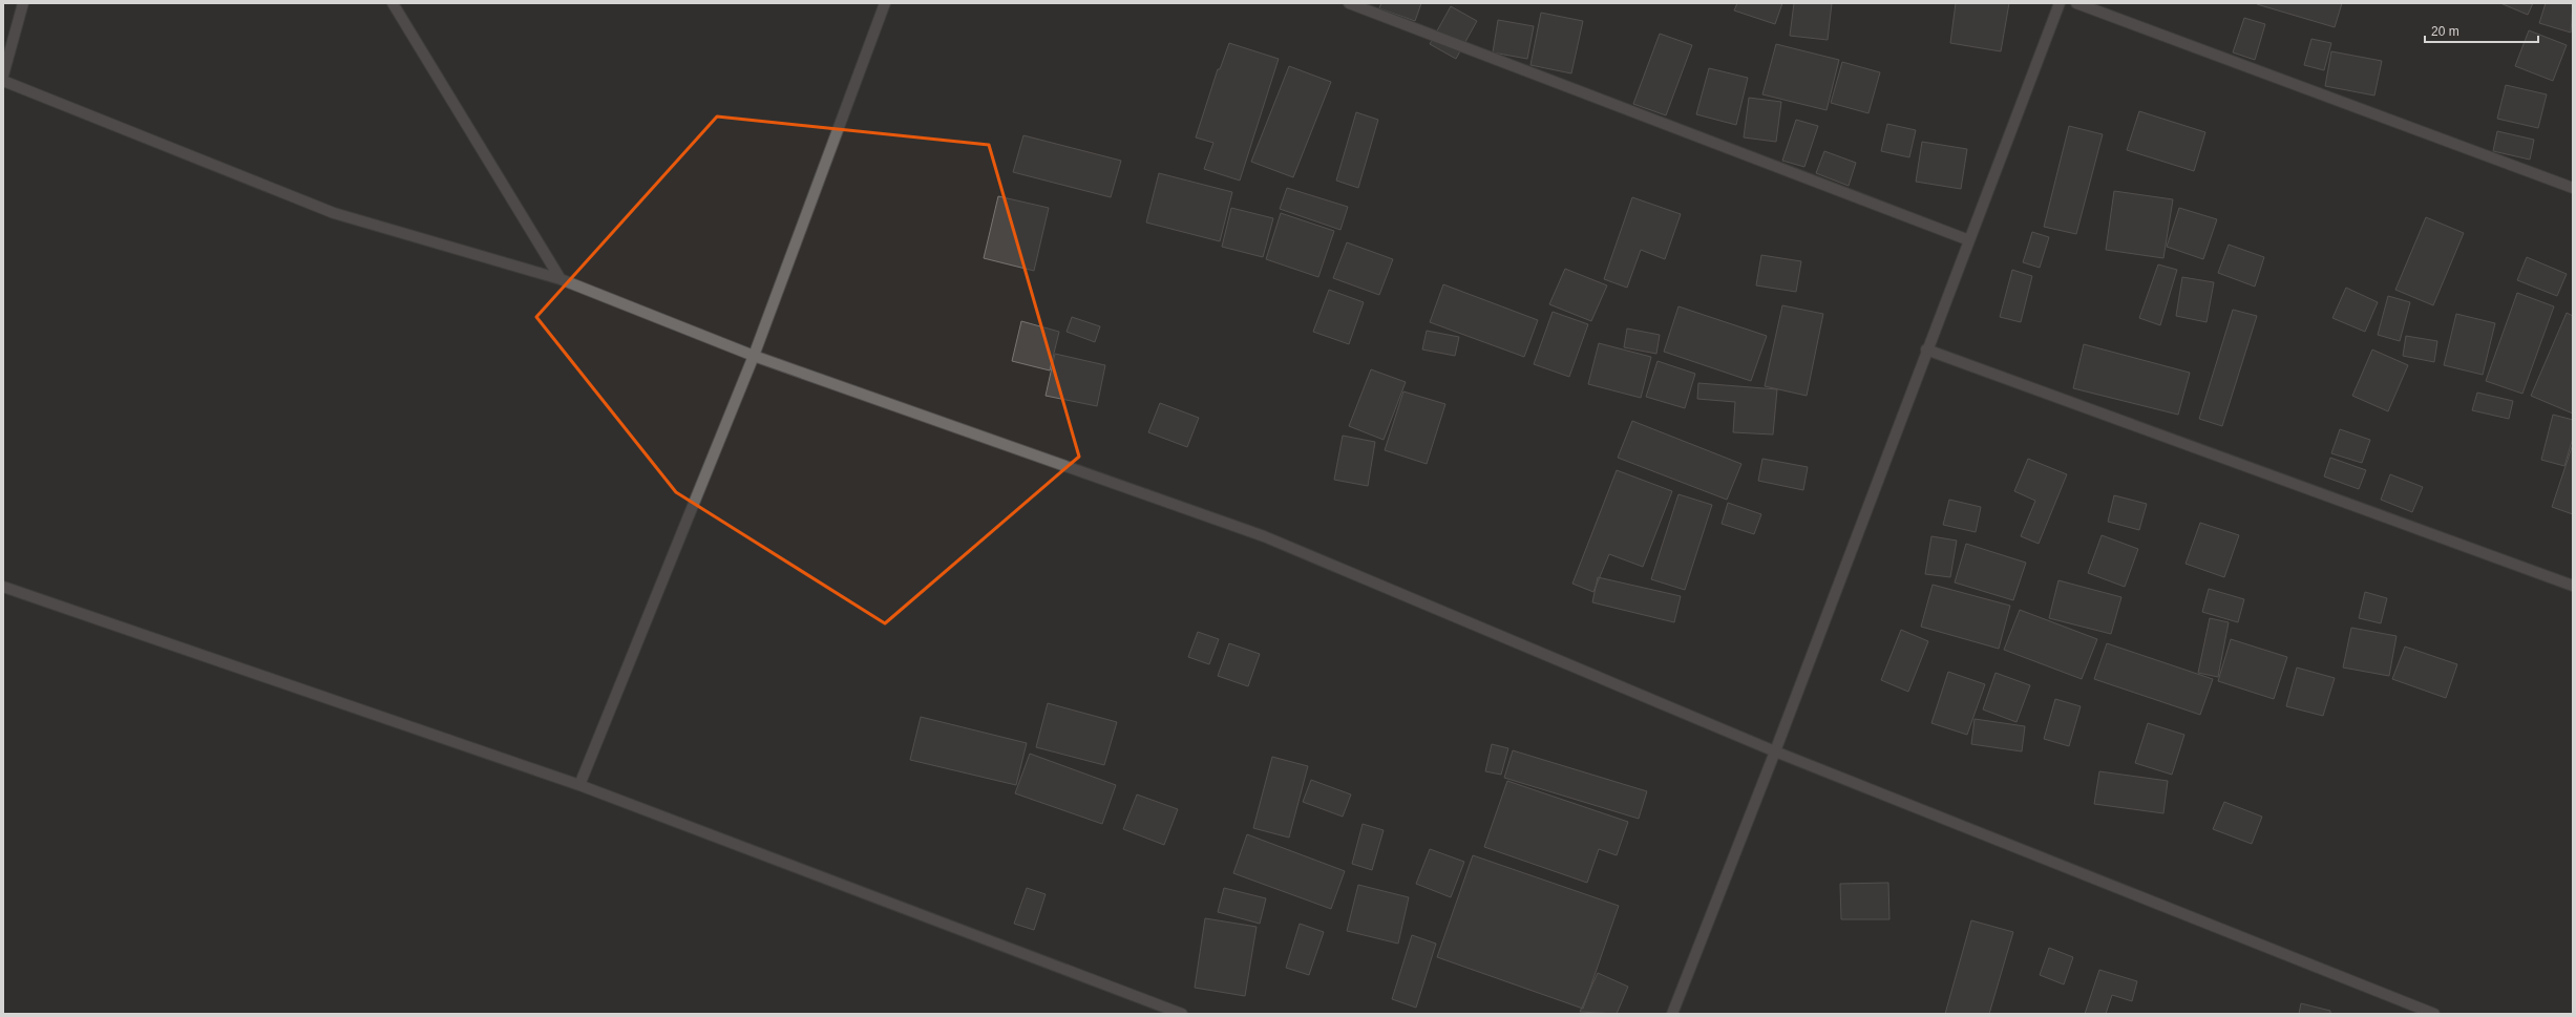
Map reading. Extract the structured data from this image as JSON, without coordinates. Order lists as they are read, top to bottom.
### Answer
{
  "scale_bar": "20 m"
}
